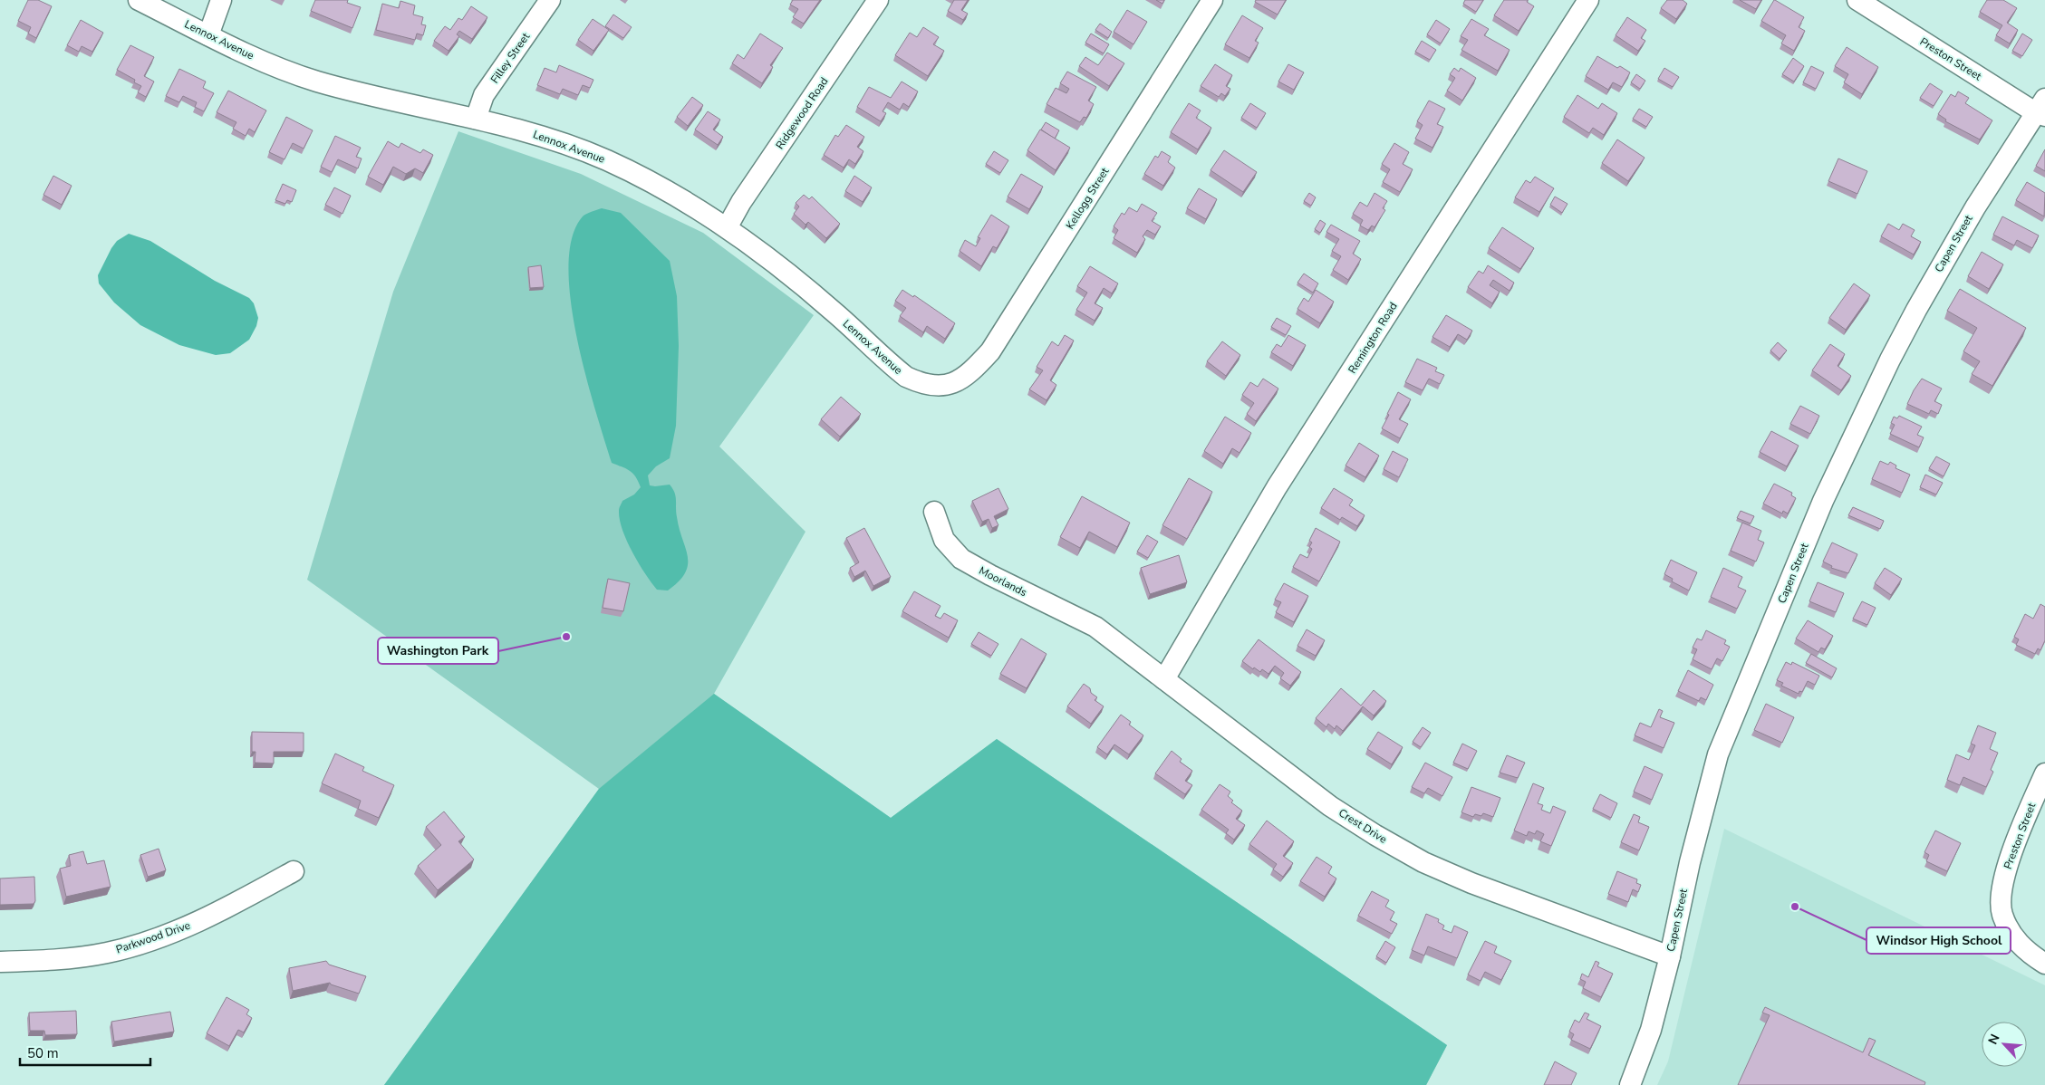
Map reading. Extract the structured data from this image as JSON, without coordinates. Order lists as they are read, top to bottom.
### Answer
{
  "streets": {
    "street": [
      "Lennox Avenue",
      "Filley Street",
      "Preston Street",
      "Ridgewood Road",
      "Kellogg Street",
      "Capen Street",
      "Remington Road",
      "Moorlands",
      "Crest Drive",
      "Parkwood Drive"
    ]
  },
  "crossings": [
    ["Lennox Avenue", "Filley Street"],
    ["Lennox Avenue", "Ridgewood Road"],
    ["Lennox Avenue", "Kellogg Street"],
    ["Preston Street", "Capen Street"],
    ["Capen Street", "Crest Drive"],
    ["Remington Road", "Crest Drive"],
    ["Moorlands", "Crest Drive"]
  ],
  "places": ["Washington Park", "Windsor High School"],
  "scale_bar": "50 m",
  "north": "top left"
}
